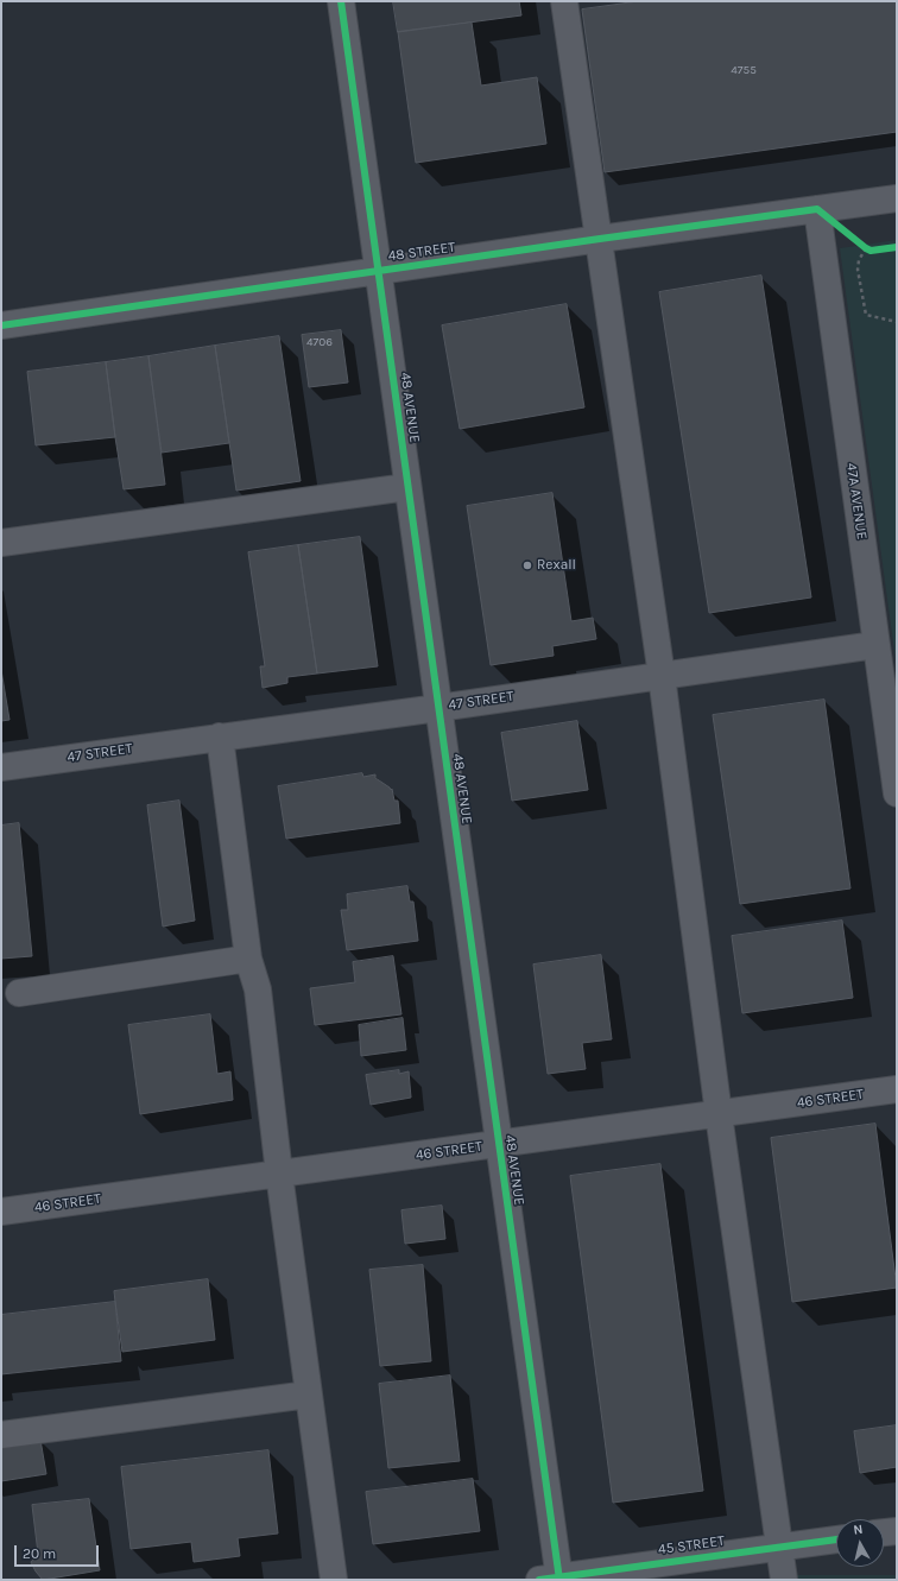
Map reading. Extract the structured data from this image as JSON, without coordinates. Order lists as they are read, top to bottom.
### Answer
{
  "streets": {
    "street": [
      "48 STREET",
      "48 AVENUE",
      "47A AVENUE",
      "47 STREET",
      "46 STREET",
      "45 STREET"
    ]
  },
  "crossings": [
    ["48 STREET", "48 AVENUE"],
    ["48 STREET", "47A AVENUE"],
    ["48 AVENUE", "47 STREET"],
    ["48 AVENUE", "46 STREET"],
    ["48 AVENUE", "45 STREET"],
    ["47A AVENUE", "47 STREET"]
  ],
  "places": ["Rexall"],
  "house_numbers": ["4755", "4706"],
  "scale_bar": "20 m",
  "north": "top"
}
